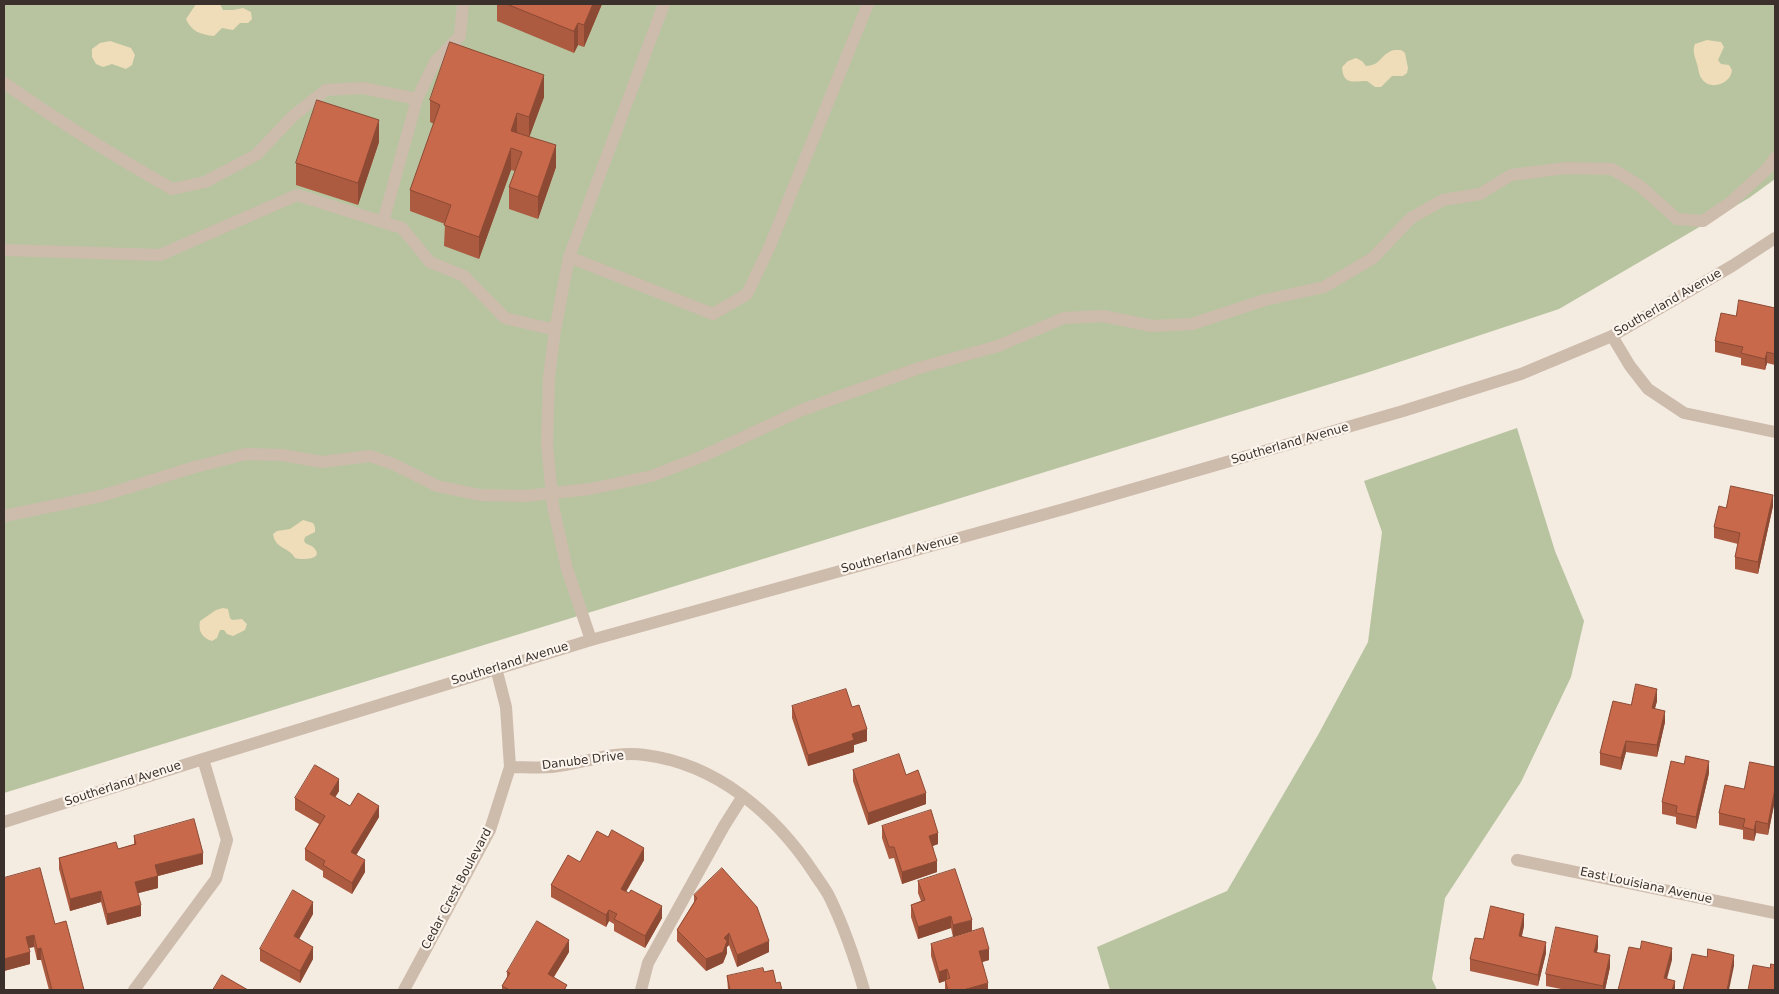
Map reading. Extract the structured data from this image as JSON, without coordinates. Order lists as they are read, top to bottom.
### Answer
{
  "streets": {
    "street": [
      "Southerland Avenue",
      "Danube Drive",
      "East Louisiana Avenue",
      "Cedar Crest Boulevard"
    ]
  },
  "crossings": [
    ["Southerland Avenue", "Cedar Crest Boulevard"],
    ["Danube Drive", "Cedar Crest Boulevard"]
  ]
}
